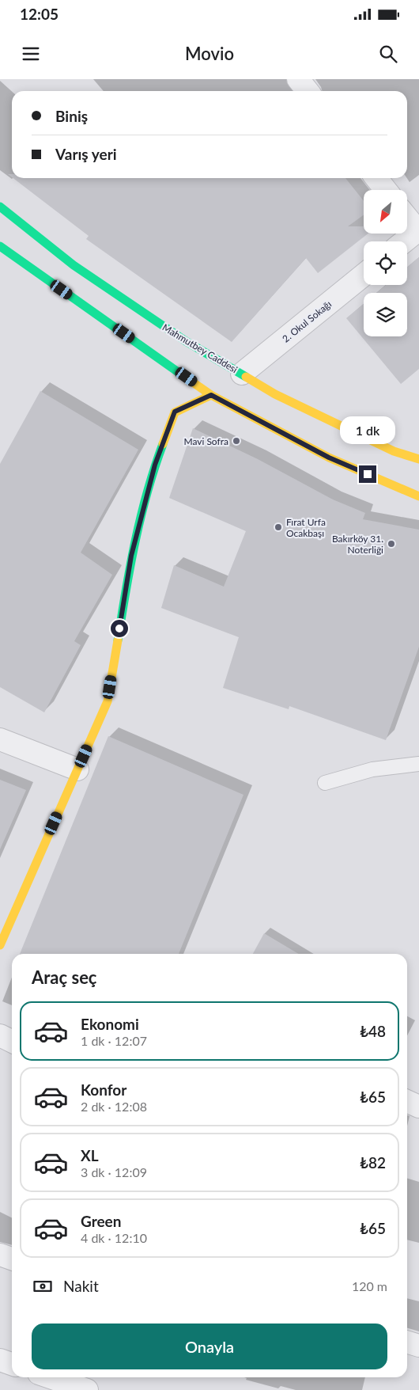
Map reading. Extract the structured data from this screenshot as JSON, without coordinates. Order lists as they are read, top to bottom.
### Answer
{
  "streets": {
    "main road": ["Mahmutbey Caddesi"],
    "street": ["2. Okul Sokağı"]
  },
  "crossings": [
    ["2. Okul Sokağı", "Mahmutbey Caddesi"]
  ],
  "places": ["Mavi Sofra", "Fırat Urfa Ocakbaşı", "Bakırköy 31. Noterliği"],
  "north": "bottom left",
  "page": {
    "status": "12:05",
    "header": "Movio",
    "banner": ["Biniş", "Varış yeri"],
    "bubble": "1 dk",
    "heading": "Araç seç",
    "list": [
      {
        "name": "Ekonomi",
        "note": "1 dk · 12:07",
        "value": "₺48"
      },
      {
        "name": "Konfor",
        "note": "2 dk · 12:08",
        "value": "₺65"
      },
      {
        "name": "XL",
        "note": "3 dk · 12:09",
        "value": "₺82"
      },
      {
        "name": "Green",
        "note": "4 dk · 12:10",
        "value": "₺65"
      }
    ],
    "pay": ["Nakit", "120 m"],
    "buttons": "Onayla"
  }
}
